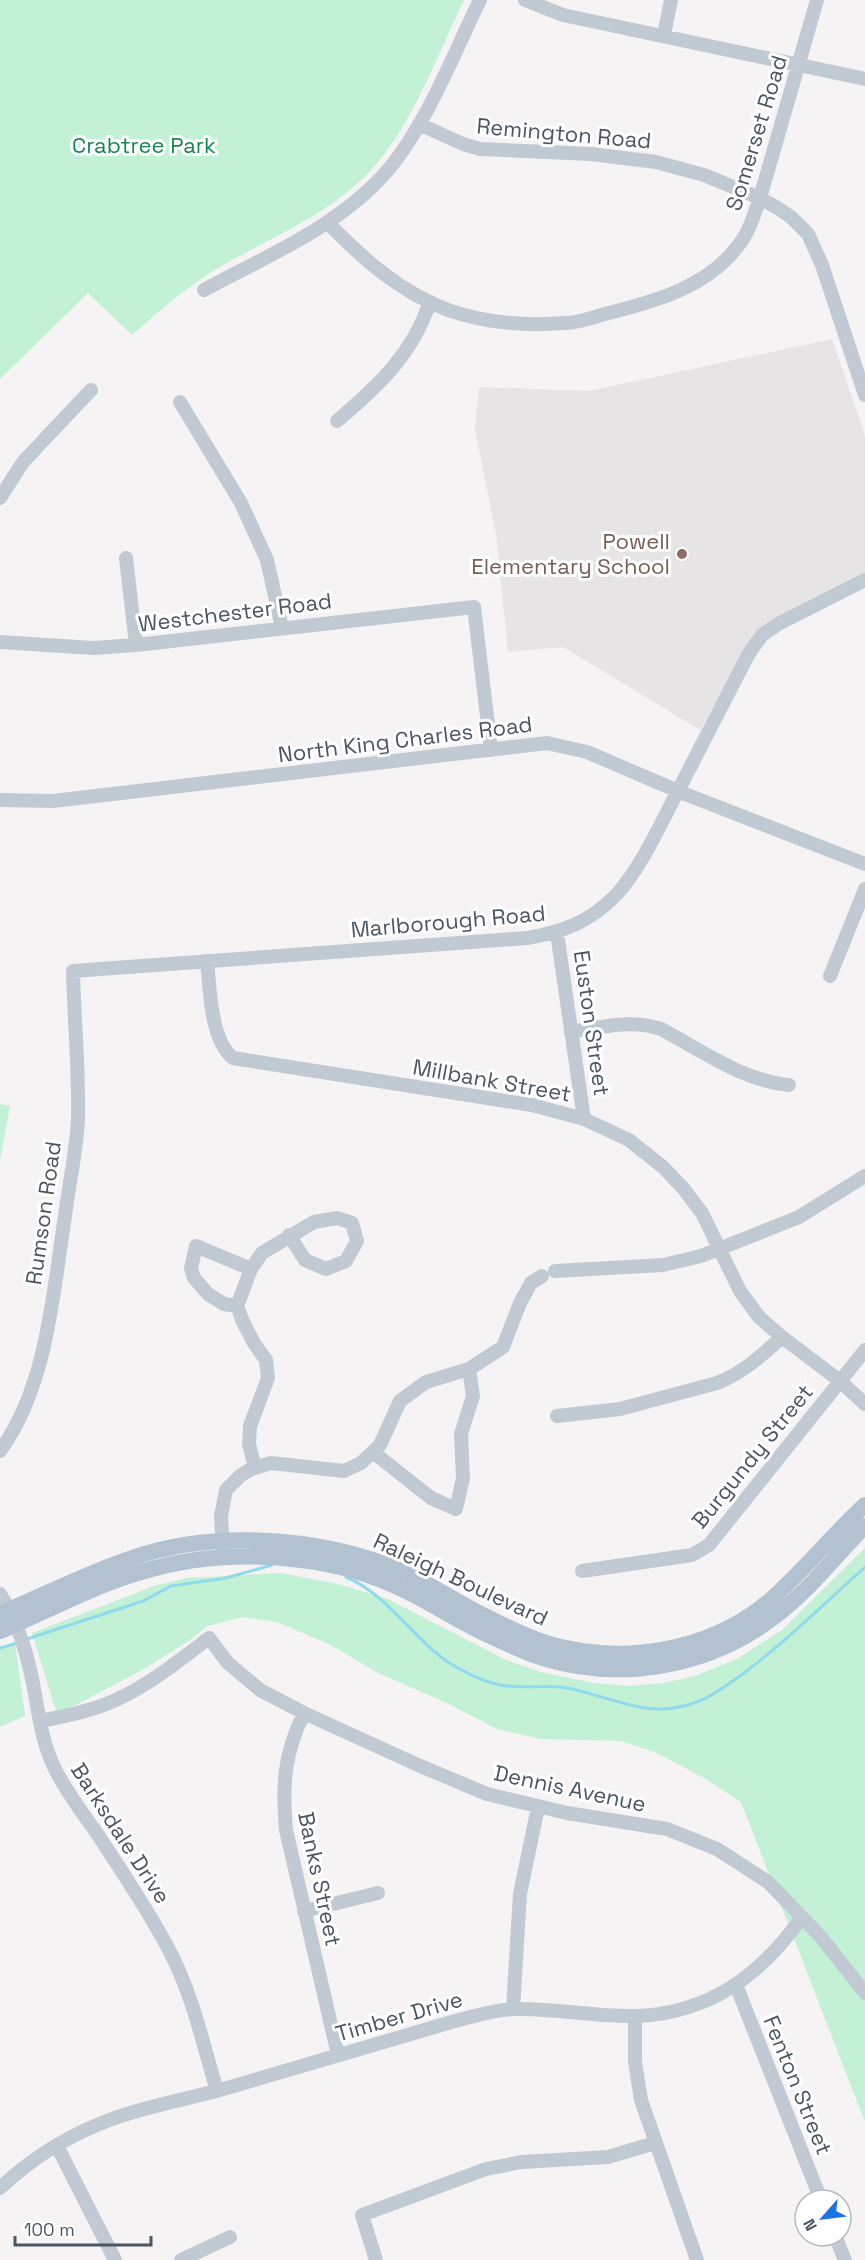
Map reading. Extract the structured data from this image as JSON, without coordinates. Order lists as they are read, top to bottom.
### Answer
{
  "streets": {
    "main road": ["Raleigh Boulevard"],
    "street": [
      "Remington Road",
      "Somerset Road",
      "Westchester Road",
      "North King Charles Road",
      "Marlborough Road",
      "Euston Street",
      "Millbank Street",
      "Rumson Road",
      "Burgundy Street",
      "Dennis Avenue",
      "Barksdale Drive",
      "Banks Street",
      "Timber Drive",
      "Fenton Street"
    ]
  },
  "crossings": [
    ["Remington Road", "Somerset Road"],
    ["Westchester Road", "North King Charles Road"],
    ["North King Charles Road", "Marlborough Road"],
    ["Marlborough Road", "Euston Street"],
    ["Marlborough Road", "Millbank Street"],
    ["Marlborough Road", "Rumson Road"],
    ["Euston Street", "Millbank Street"],
    ["Millbank Street", "Burgundy Street"],
    ["Raleigh Boulevard", "Barksdale Drive"],
    ["Dennis Avenue", "Barksdale Drive"],
    ["Dennis Avenue", "Banks Street"],
    ["Dennis Avenue", "Timber Drive"],
    ["Barksdale Drive", "Timber Drive"],
    ["Banks Street", "Timber Drive"],
    ["Timber Drive", "Fenton Street"]
  ],
  "parks": ["Crabtree Park"],
  "places": ["Powell Elementary School"],
  "scale_bar": "100 m",
  "north": "bottom left"
}
